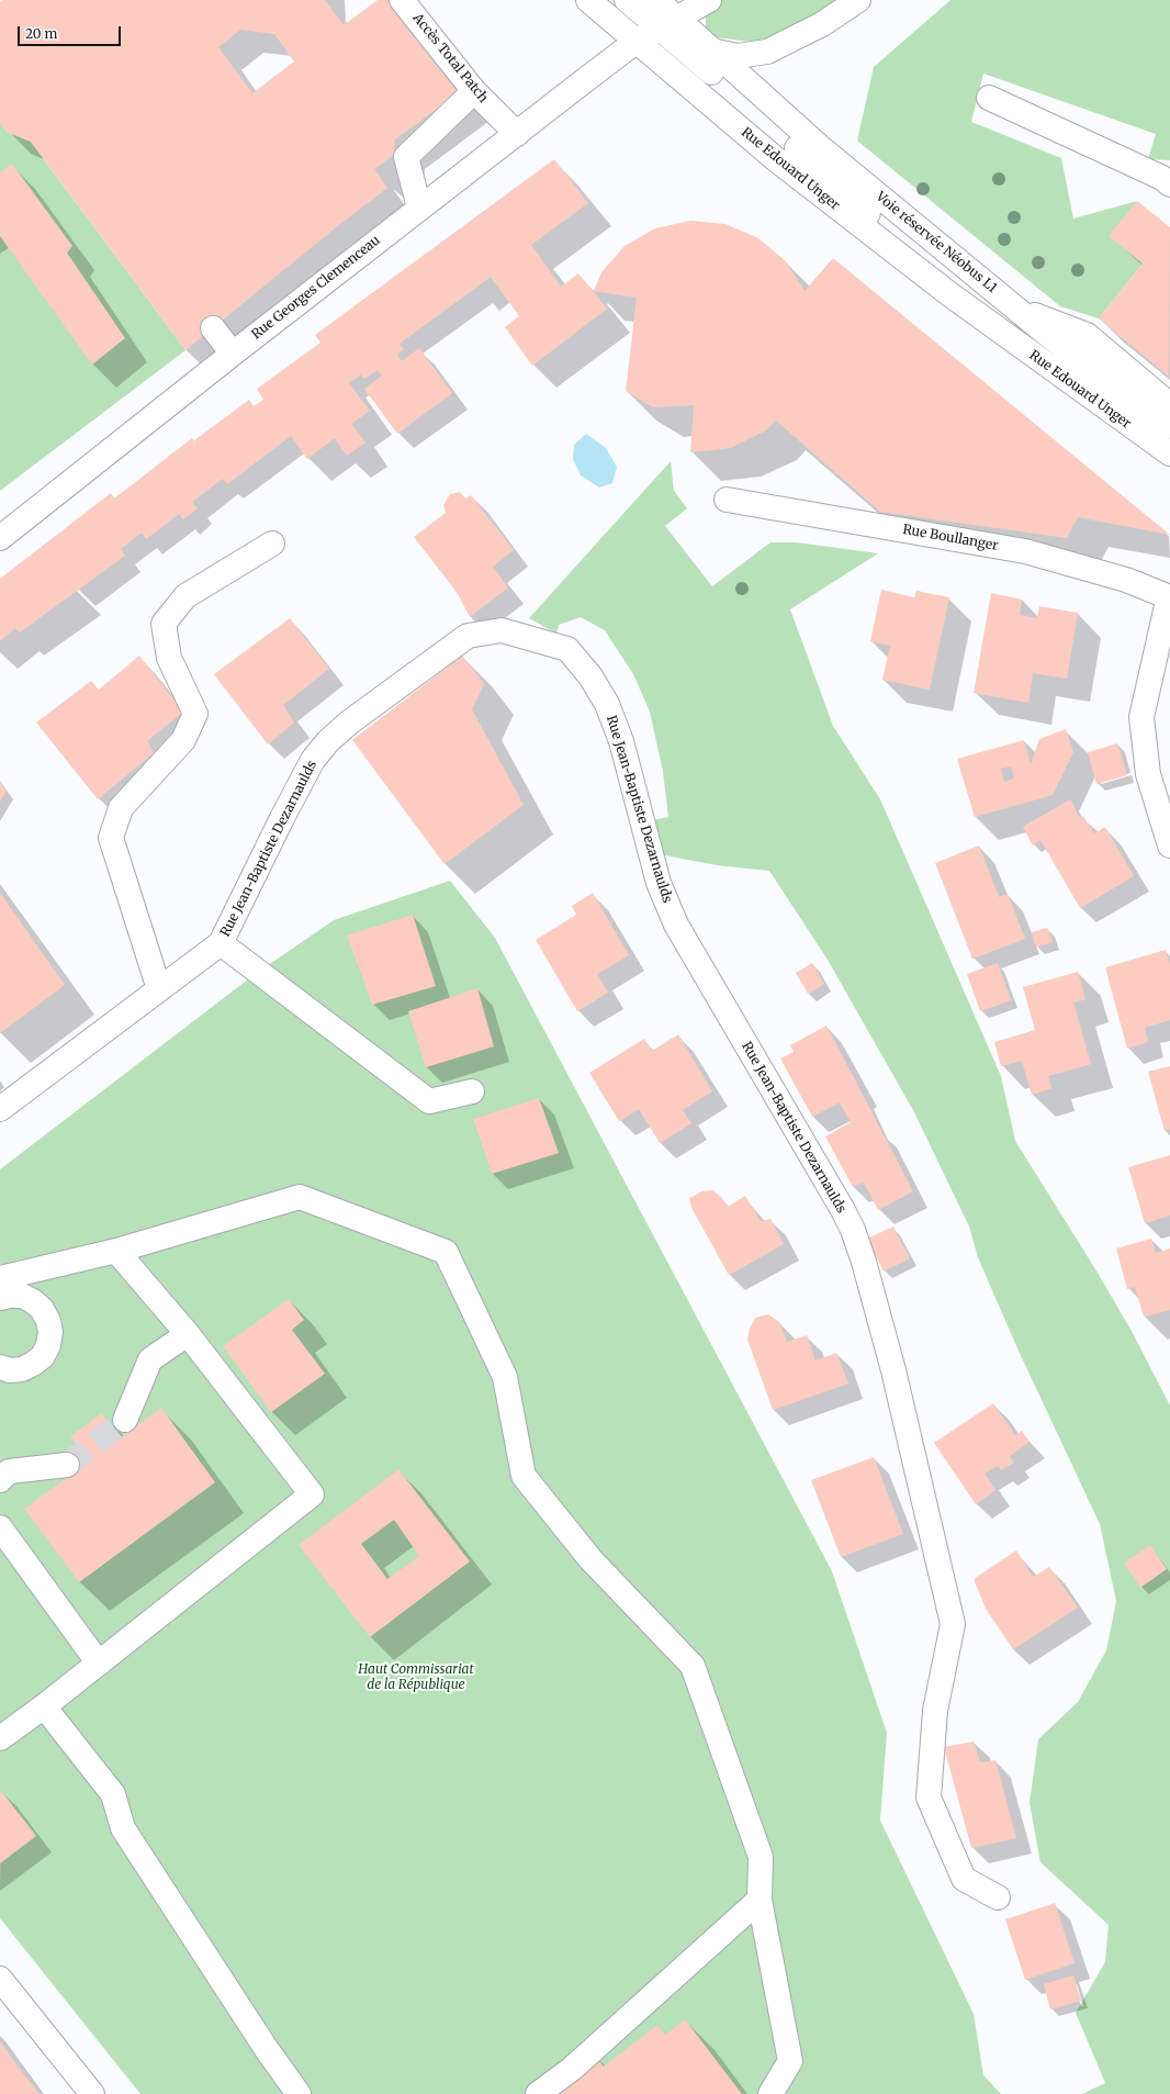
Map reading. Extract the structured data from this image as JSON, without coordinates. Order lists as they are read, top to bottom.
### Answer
{
  "streets": {
    "street": [
      "Accès Total Patch",
      "Rue Edouard Unger",
      "Voie réservée Néobus L1",
      "Rue Georges Clemenceau",
      "Rue Boullanger",
      "Rue Jean-Baptiste Dezarnaulds"
    ]
  },
  "crossings": [
    ["Accès Total Patch", "Rue Georges Clemenceau"],
    ["Rue Edouard Unger", "Voie réservée Néobus L1"],
    ["Rue Edouard Unger", "Rue Georges Clemenceau"]
  ],
  "parks": ["Haut Commissariat de la République"],
  "scale_bar": "20 m"
}
